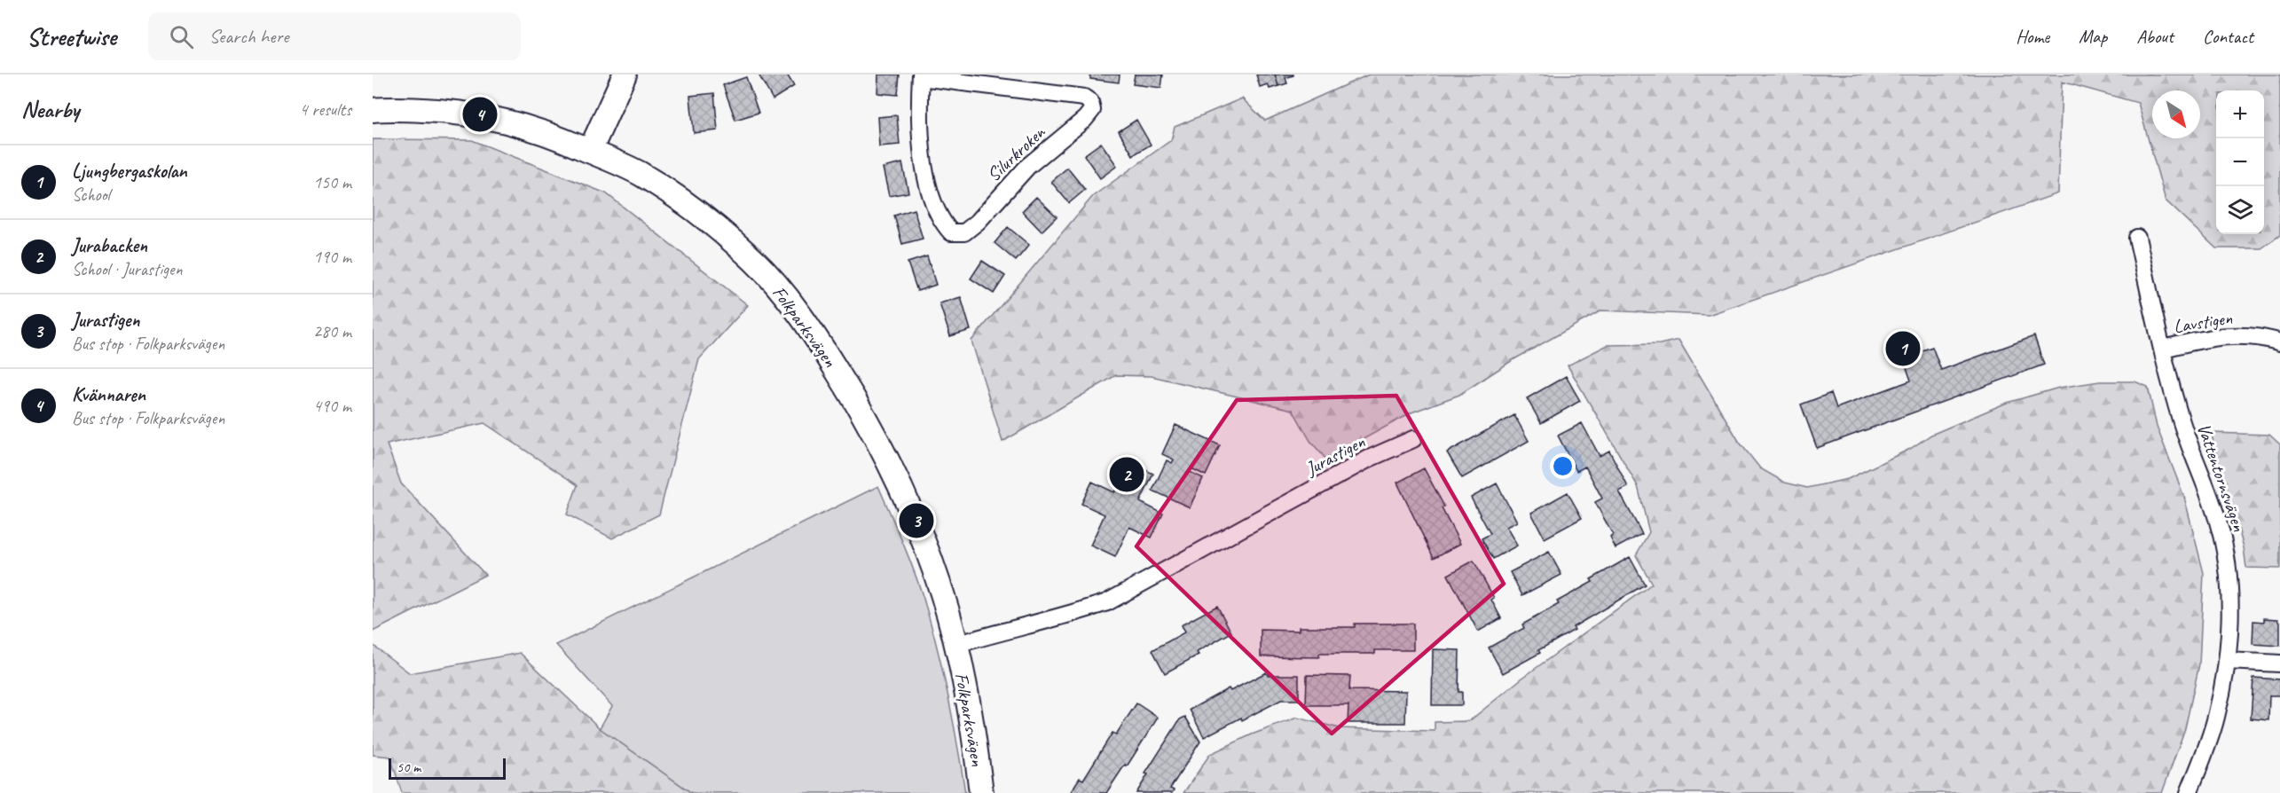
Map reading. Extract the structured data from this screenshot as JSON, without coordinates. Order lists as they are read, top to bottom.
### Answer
{
  "streets": {
    "main road": ["Folkparksvägen"],
    "street": [
      "Silurkroken",
      "Lavstigen",
      "Jurastigen",
      "Vattentornsvägen"
    ]
  },
  "crossings": [
    ["Lavstigen", "Vattentornsvägen"],
    ["Folkparksvägen", "Jurastigen"]
  ],
  "scale_bar": "50 m",
  "north": "bottom right",
  "page": {
    "header": "Streetwise",
    "search": "Search here",
    "nav": [
      "Home",
      "Map",
      "About",
      "Contact"
    ],
    "heading": ["Nearby", "4 results"],
    "map_buttons": ["+", "−"],
    "pins": [
      "4",
      "1",
      "2",
      "3"
    ],
    "list": [
      {
        "mark": "1",
        "name": "Ljungbergaskolan",
        "note": "School",
        "value": "150 m"
      },
      {
        "mark": "2",
        "name": "Jurabacken",
        "note": "School · Jurastigen",
        "value": "190 m"
      },
      {
        "mark": "3",
        "name": "Jurastigen",
        "note": "Bus stop · Folkparksvägen",
        "value": "280 m"
      },
      {
        "mark": "4",
        "name": "Kvännaren",
        "note": "Bus stop · Folkparksvägen",
        "value": "490 m"
      }
    ],
    "scale": "50 m"
  }
}
